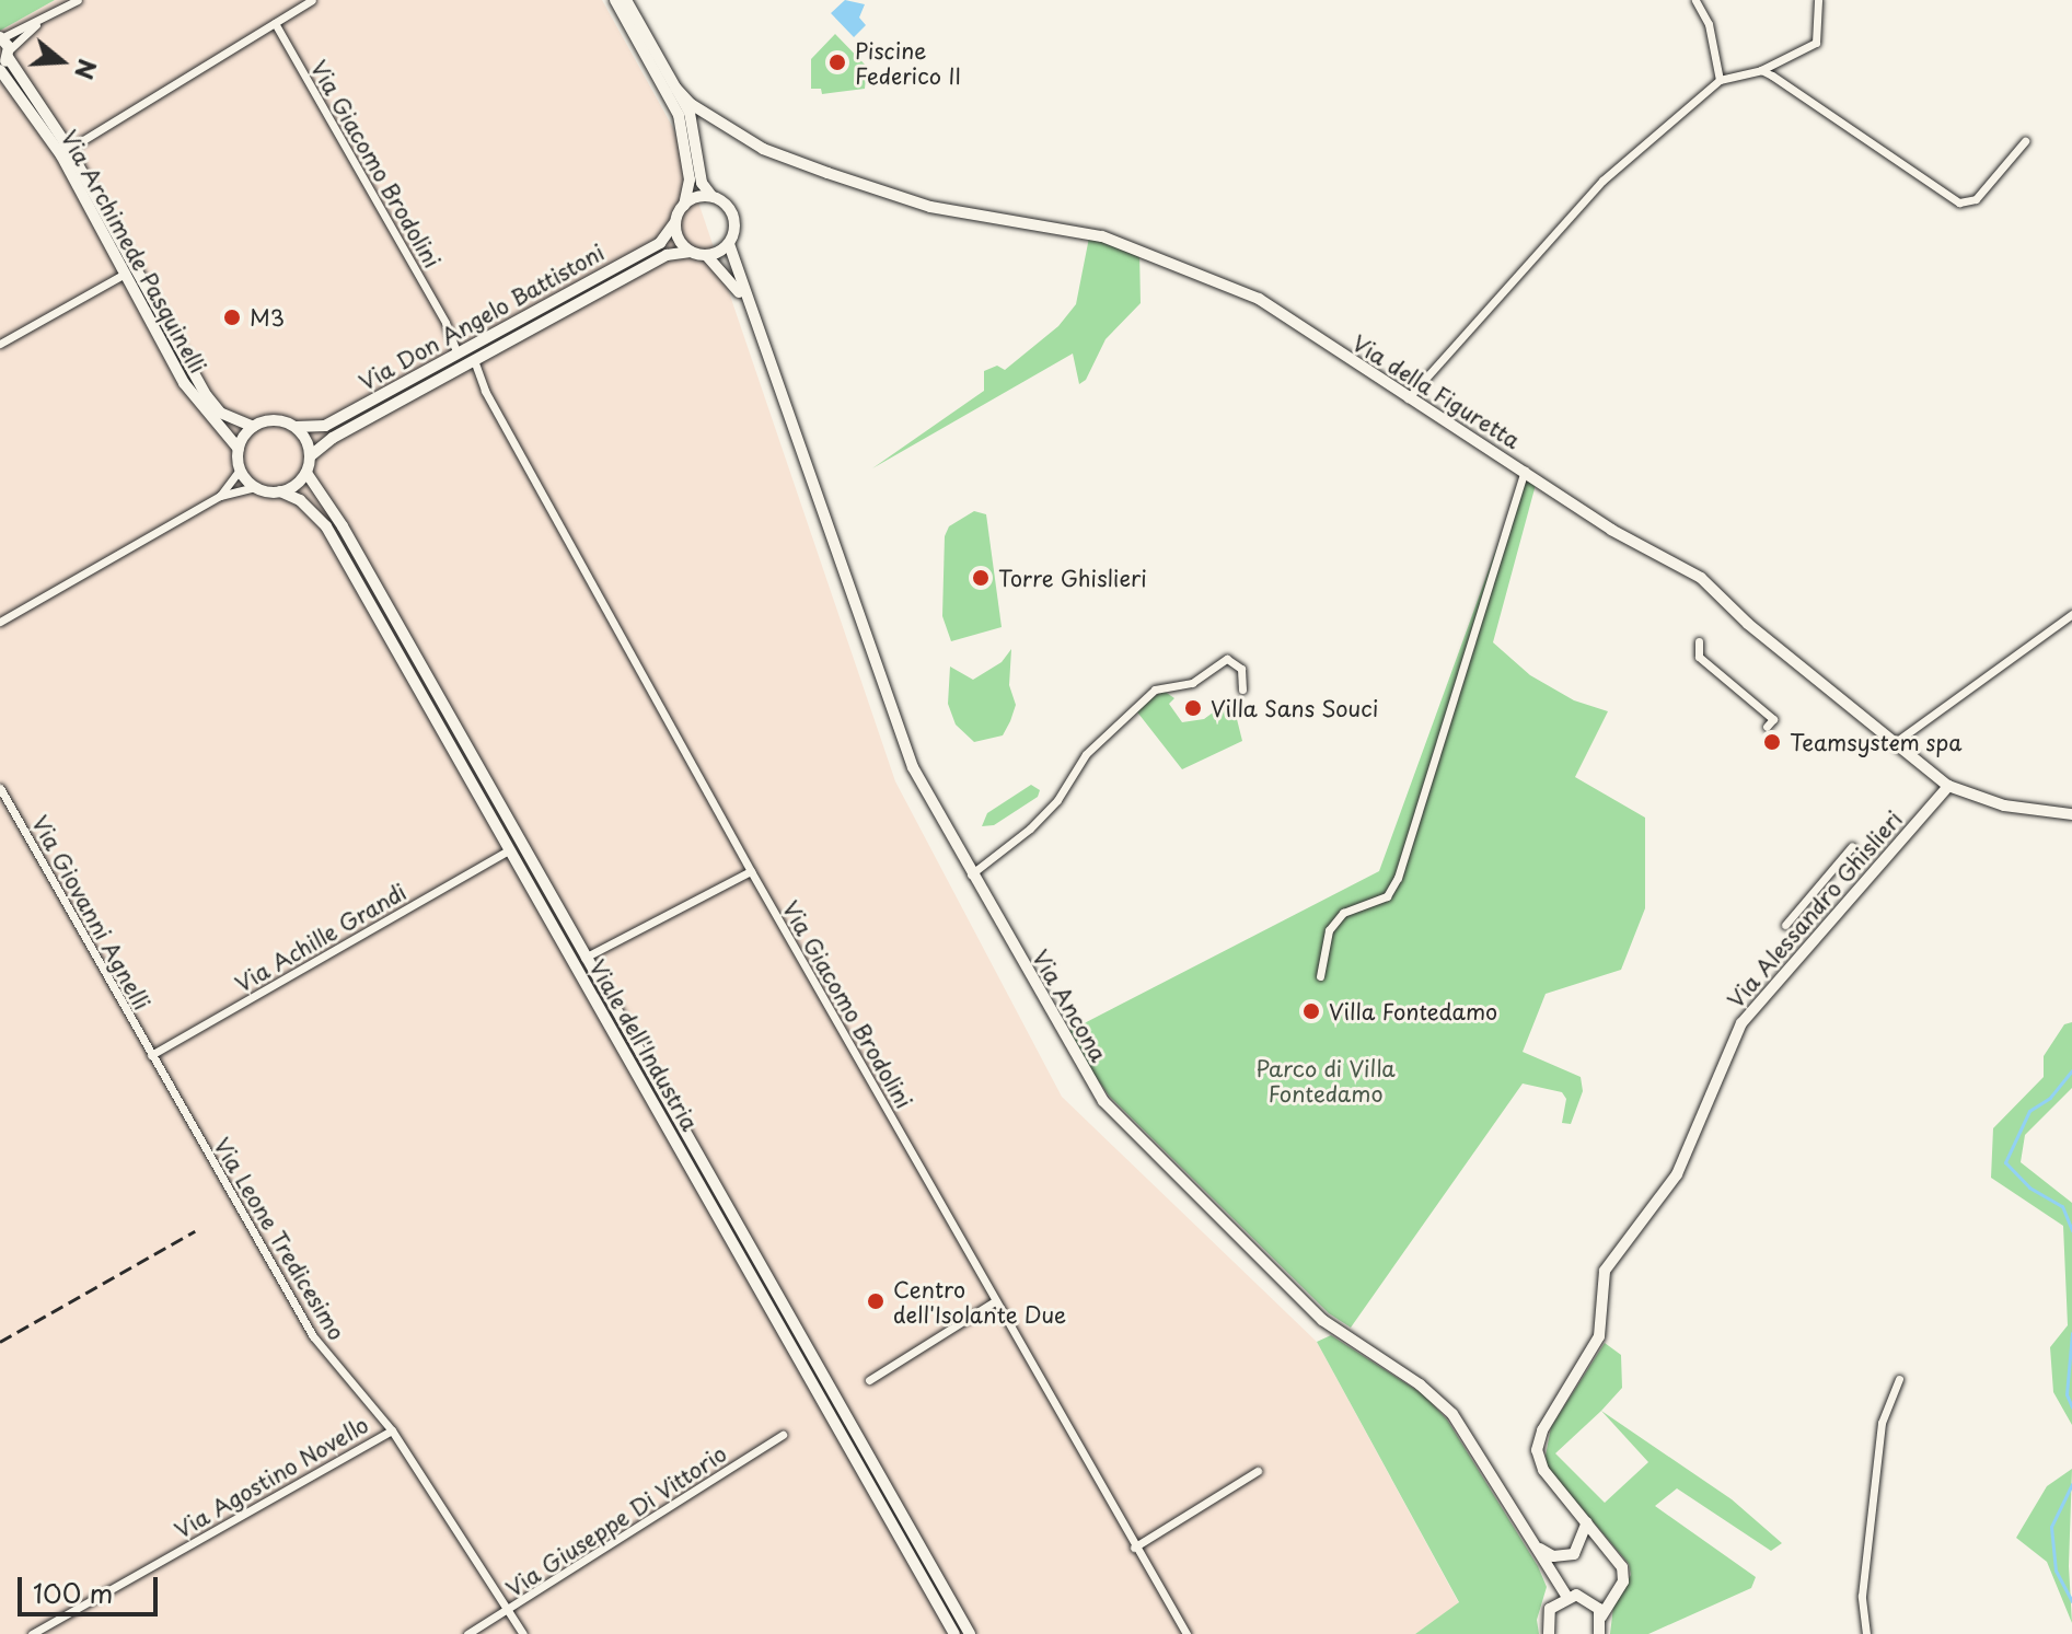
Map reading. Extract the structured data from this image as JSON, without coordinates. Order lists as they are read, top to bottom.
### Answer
{
  "streets": {
    "main road": [
      "Via Archimede Pasquinelli",
      "Via Don Angelo Battistoni",
      "Via della Figuretta",
      "Via Alessandro Ghislieri",
      "Via Ancona",
      "Viale dell'Industria"
    ],
    "street": [
      "Via Giacomo Brodolini",
      "Via Giovanni Agnelli",
      "Via Achille Grandi",
      "Via Leone Tredicesimo",
      "Via Agostino Novello",
      "Via Giuseppe Di Vittorio"
    ]
  },
  "crossings": [
    ["Via Giacomo Brodolini", "Via Don Angelo Battistoni"],
    ["Via Giacomo Brodolini", "Viale dell'Industria"],
    ["Via Archimede Pasquinelli", "Via Don Angelo Battistoni"],
    ["Via Archimede Pasquinelli", "Viale dell'Industria"],
    ["Via Don Angelo Battistoni", "Via Ancona"],
    ["Via Don Angelo Battistoni", "Viale dell'Industria"],
    ["Via della Figuretta", "Via Alessandro Ghislieri"],
    ["Via della Figuretta", "Via Ancona"],
    ["Via Giovanni Agnelli", "Via Achille Grandi"],
    ["Via Giovanni Agnelli", "Via Leone Tredicesimo"],
    ["Via Achille Grandi", "Viale dell'Industria"],
    ["Via Achille Grandi", "Via Leone Tredicesimo"],
    ["Via Leone Tredicesimo", "Via Agostino Novello"],
    ["Via Leone Tredicesimo", "Via Giuseppe Di Vittorio"]
  ],
  "parks": ["Parco di Villa Fontedamo"],
  "places": [
    "Piscine Federico II",
    "M3",
    "Torre Ghislieri",
    "Villa Sans Souci",
    "Teamsystem spa",
    "Villa Fontedamo",
    "Centro dell'Isolante Due"
  ],
  "scale_bar": "100 m",
  "north": "right"
}
